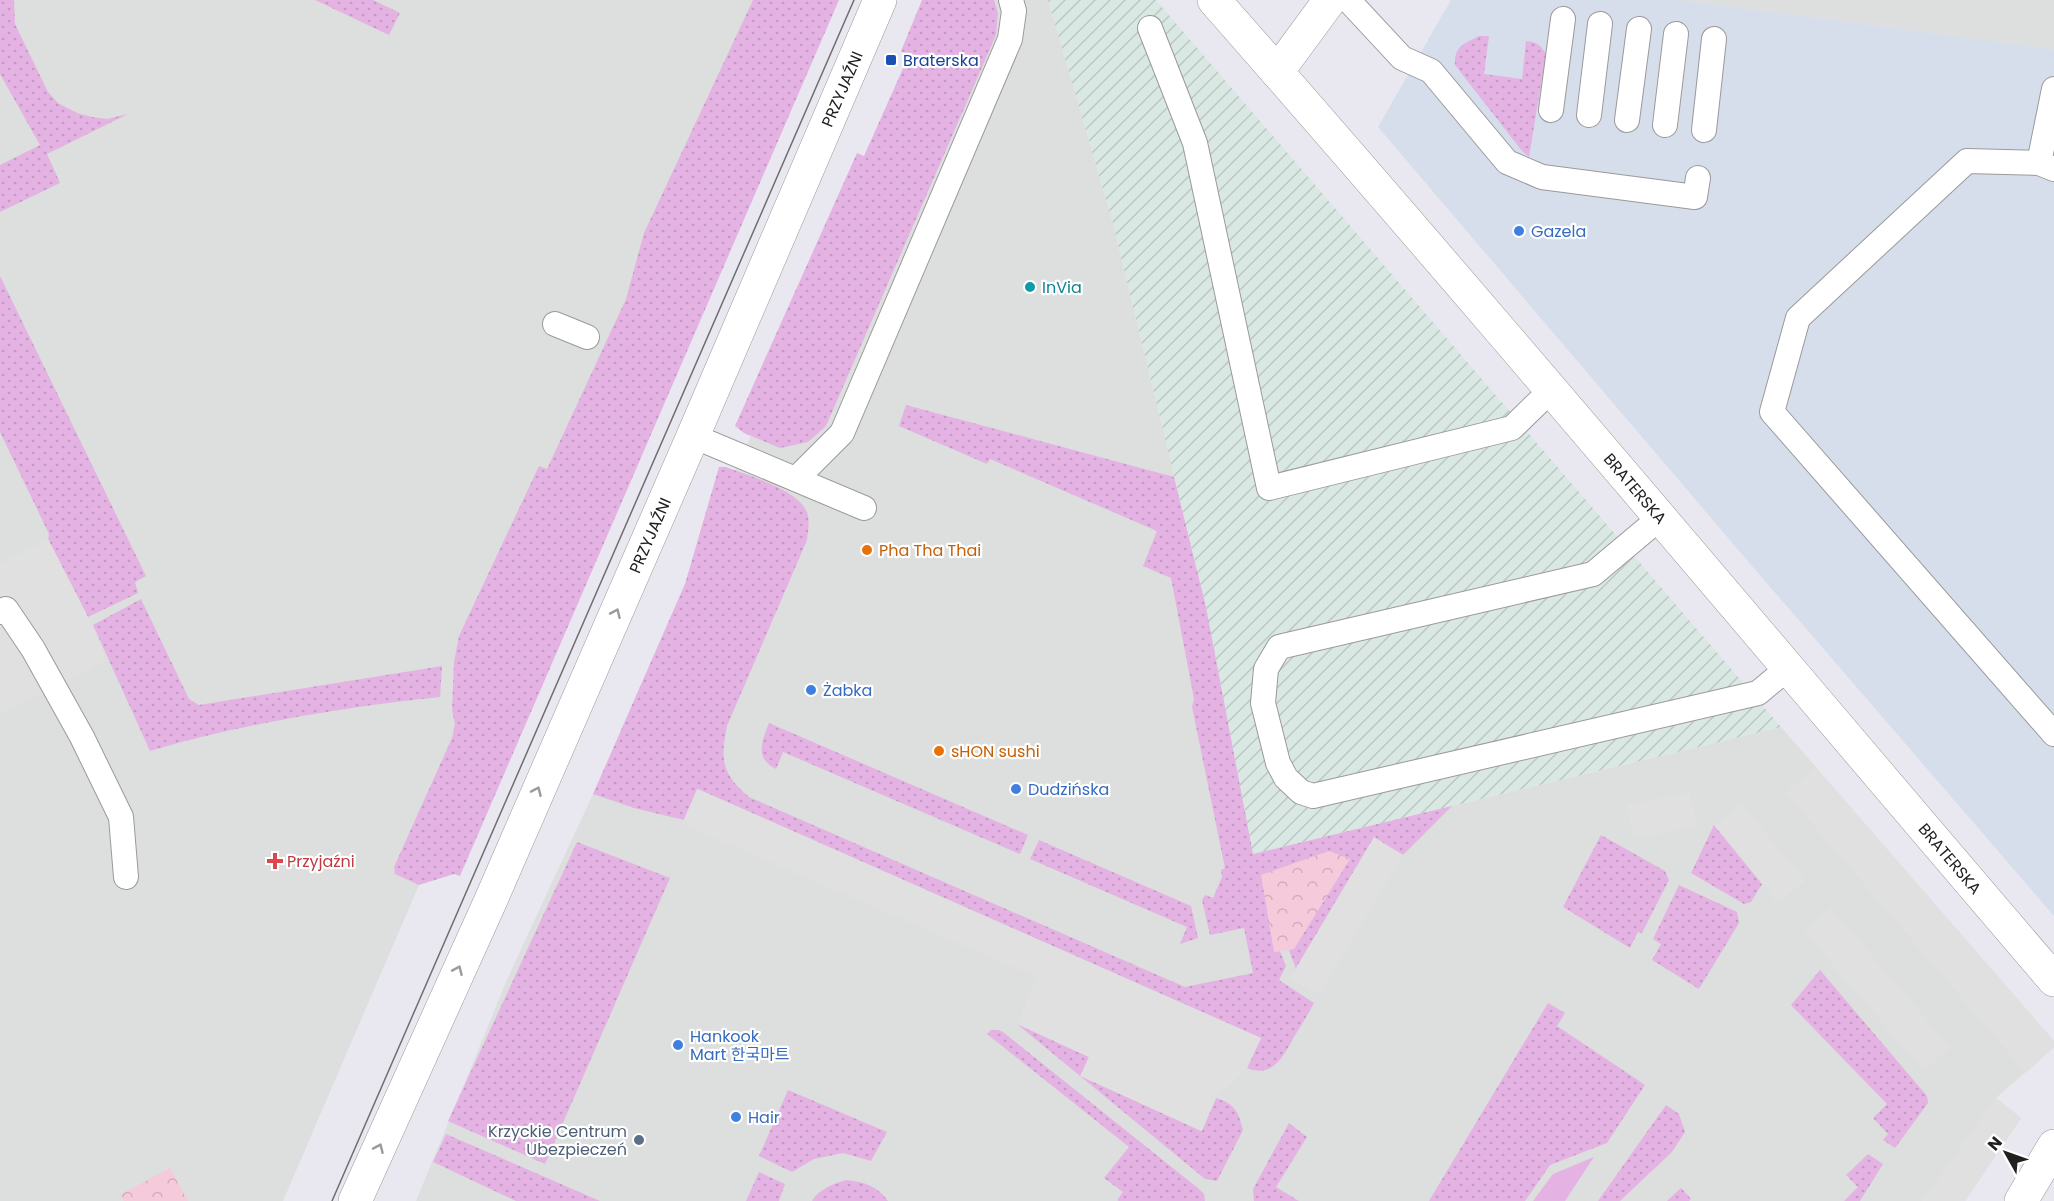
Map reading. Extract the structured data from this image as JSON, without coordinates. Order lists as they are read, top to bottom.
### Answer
{
  "streets": {
    "street": ["PRZYJAŹNI", "BRATERSKA"]
  },
  "one_way": ["PRZYJAŹNI"],
  "places": {
    "transit": ["Braterska"],
    "other": [
      "Gazela",
      "InVia",
      "Pha Tha Thai",
      "Żabka",
      "sHON sushi",
      "Dudzińska",
      "Hankook Mart 한국마트",
      "Hair",
      "Krzyckie Centrum Ubezpieczeń"
    ],
    "health": ["Przyjaźni"]
  },
  "north": "top left"
}
